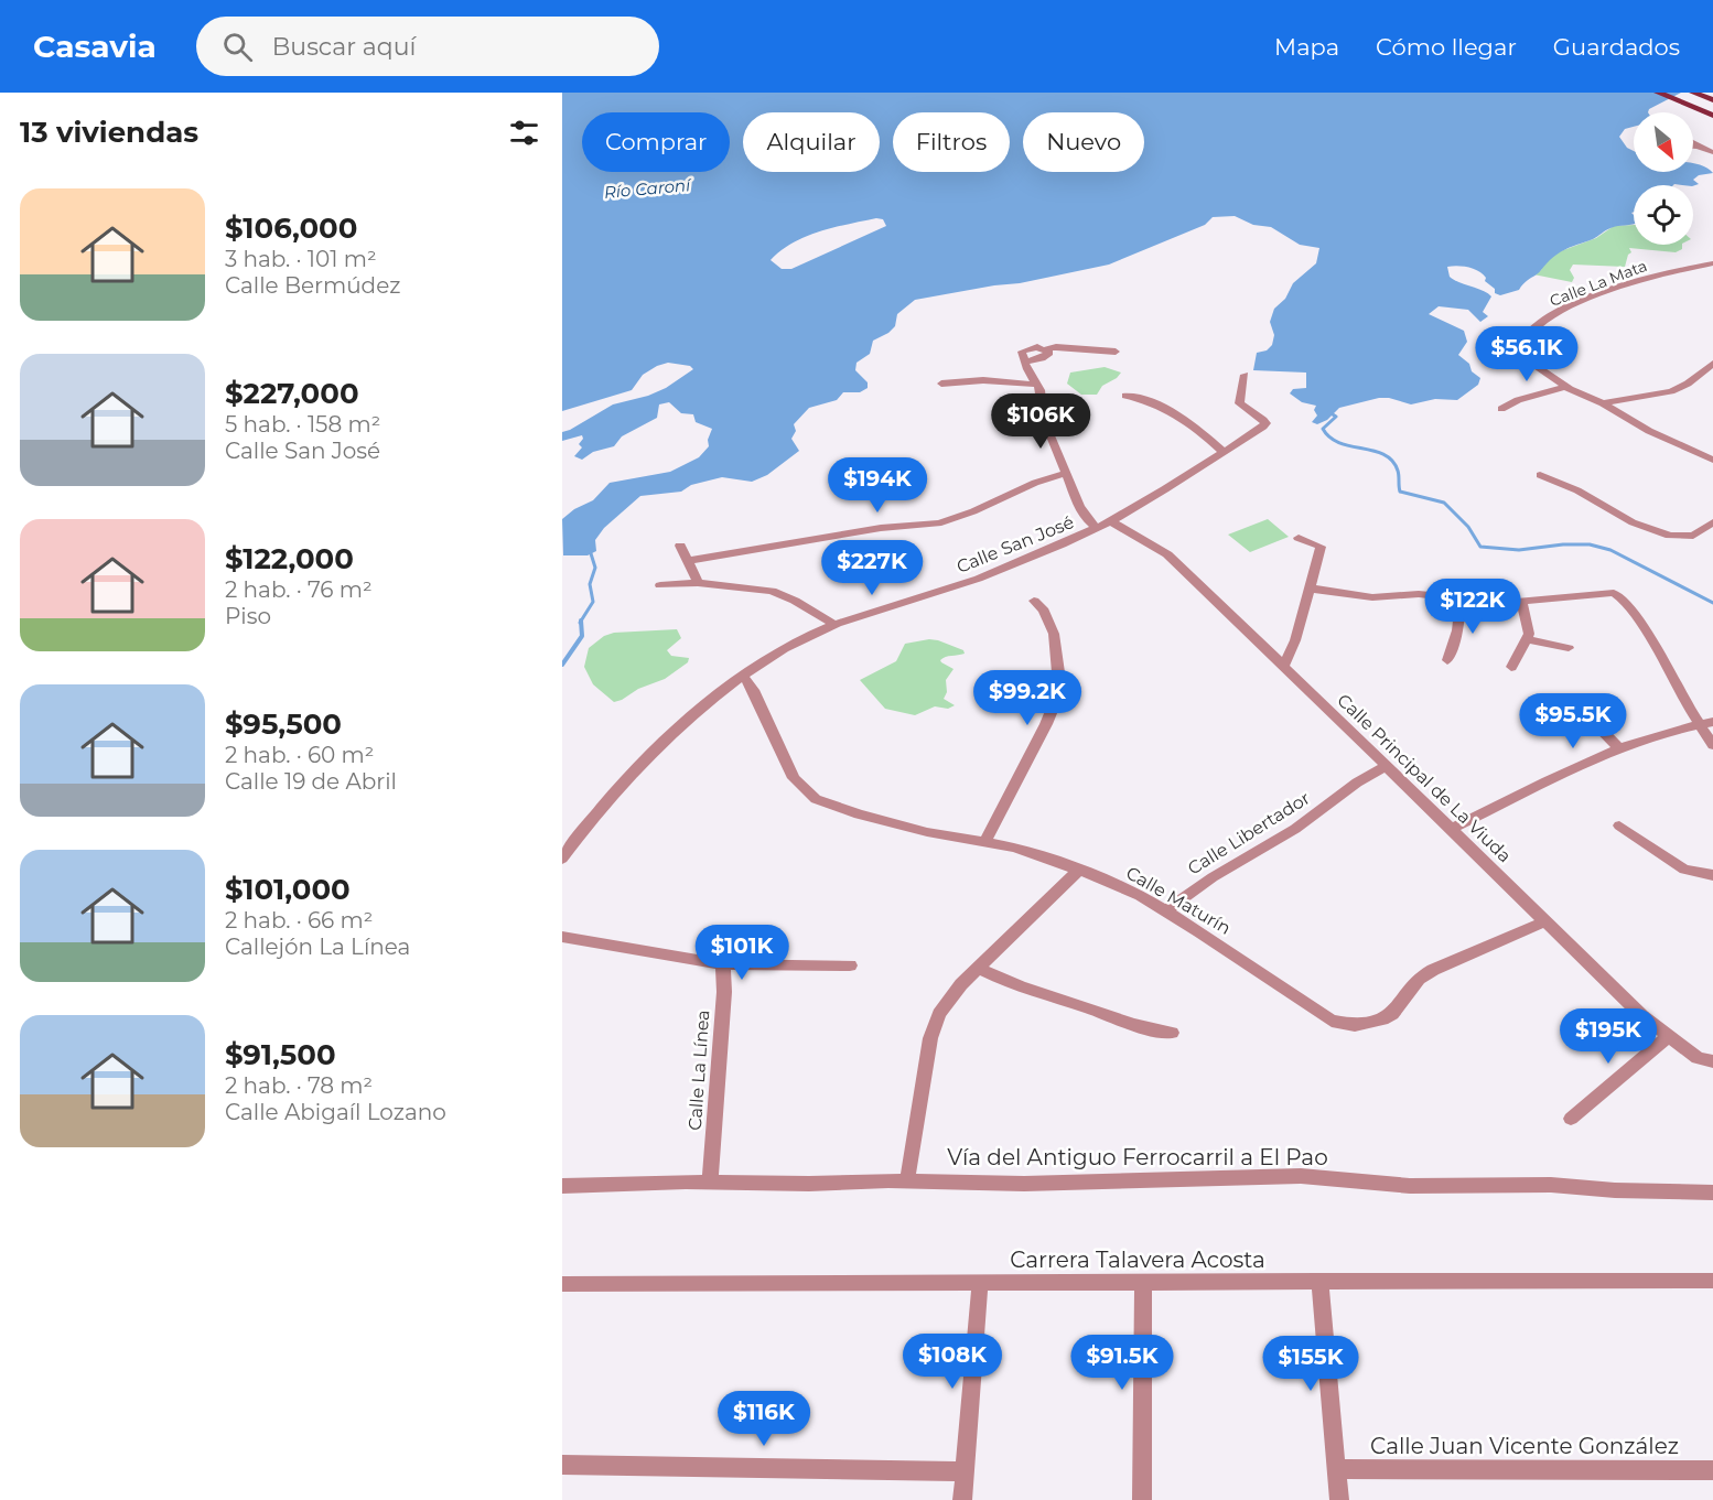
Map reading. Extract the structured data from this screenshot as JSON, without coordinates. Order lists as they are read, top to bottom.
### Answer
{
  "streets": {
    "street": [
      "Calle La Mata",
      "Calle San José",
      "Calle Principal de La Viuda",
      "Calle Libertador",
      "Calle Maturín",
      "Calle La Línea",
      "Vía del Antiguo Ferrocarril a El Pao",
      "Carrera Talavera Acosta",
      "Calle Juan Vicente González"
    ]
  },
  "crossings": [
    ["Calle San José", "Calle Principal de La Viuda"],
    ["Calle San José", "Calle Maturín"],
    ["Calle Principal de La Viuda", "Calle Libertador"],
    ["Calle Principal de La Viuda", "Calle Maturín"],
    ["Calle Libertador", "Calle Maturín"],
    ["Calle La Línea", "Vía del Antiguo Ferrocarril a El Pao"]
  ],
  "water": ["Río Caroní"],
  "north": "bottom right",
  "page": {
    "header": "Casavia",
    "search": "Buscar aquí",
    "nav": ["Mapa", "Cómo llegar", "Guardados"],
    "heading": "13 viviendas",
    "chip": [
      "Comprar",
      "Alquilar",
      "Filtros",
      "Nuevo"
    ],
    "list": [
      {
        "name": "$106,000",
        "note": "3 hab. · 101 m² · Calle Bermúdez"
      },
      {
        "name": "$227,000",
        "note": "5 hab. · 158 m² · Calle San José"
      },
      {
        "name": "$122,000",
        "note": "2 hab. · 76 m² · Piso"
      },
      {
        "name": "$95,500",
        "note": "2 hab. · 60 m² · Calle 19 de Abril"
      },
      {
        "name": "$101,000",
        "note": "2 hab. · 66 m² · Callejón La Línea"
      },
      {
        "name": "$91,500",
        "note": "2 hab. · 78 m² · Calle Abigaíl Lozano"
      }
    ],
    "price": [
      "$56.1K",
      "$106K",
      "$194K",
      "$227K",
      "$122K",
      "$99.2K",
      "$95.5K",
      "$101K",
      "$195K",
      "$108K",
      "$91.5K",
      "$155K",
      "$116K"
    ]
  }
}
